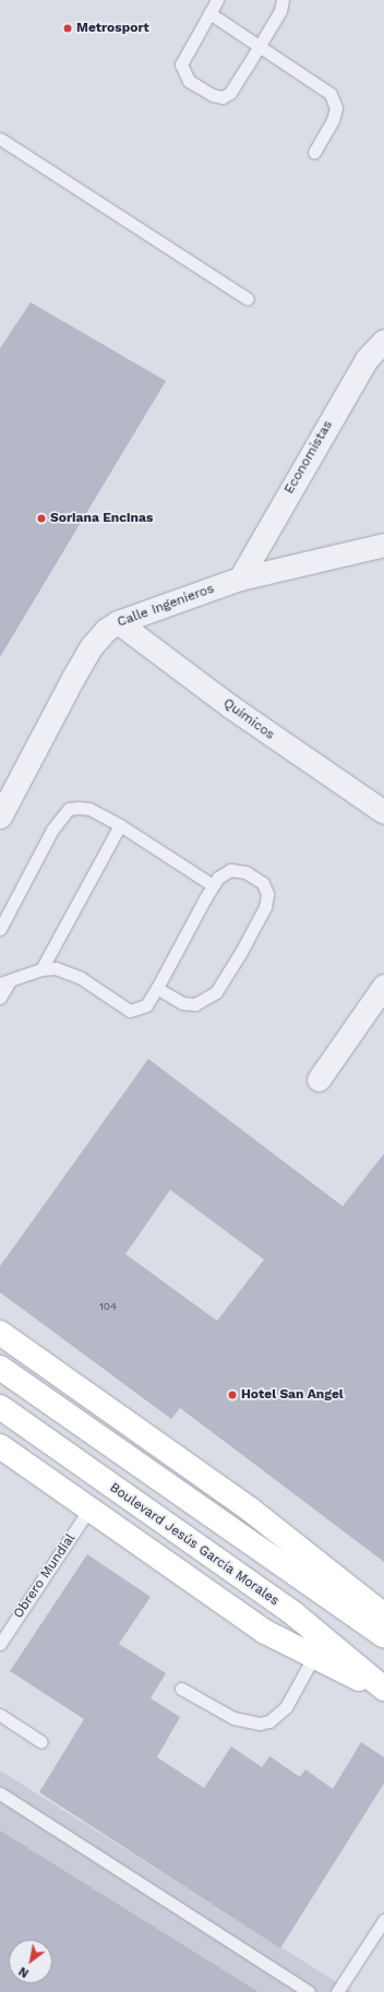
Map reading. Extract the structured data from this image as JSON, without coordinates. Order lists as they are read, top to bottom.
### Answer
{
  "streets": {
    "main road": ["Boulevard Jesús García Morales"],
    "street": ["Economistas", "Calle Ingenieros", "Químicos"],
    "lane": ["Obrero Mundial"]
  },
  "crossings": [
    ["Economistas", "Calle Ingenieros"],
    ["Calle Ingenieros", "Químicos"]
  ],
  "places": ["Metrosport", "Soriana Encinas", "Hotel San Angel"],
  "house_numbers": ["104"],
  "north": "bottom left"
}
